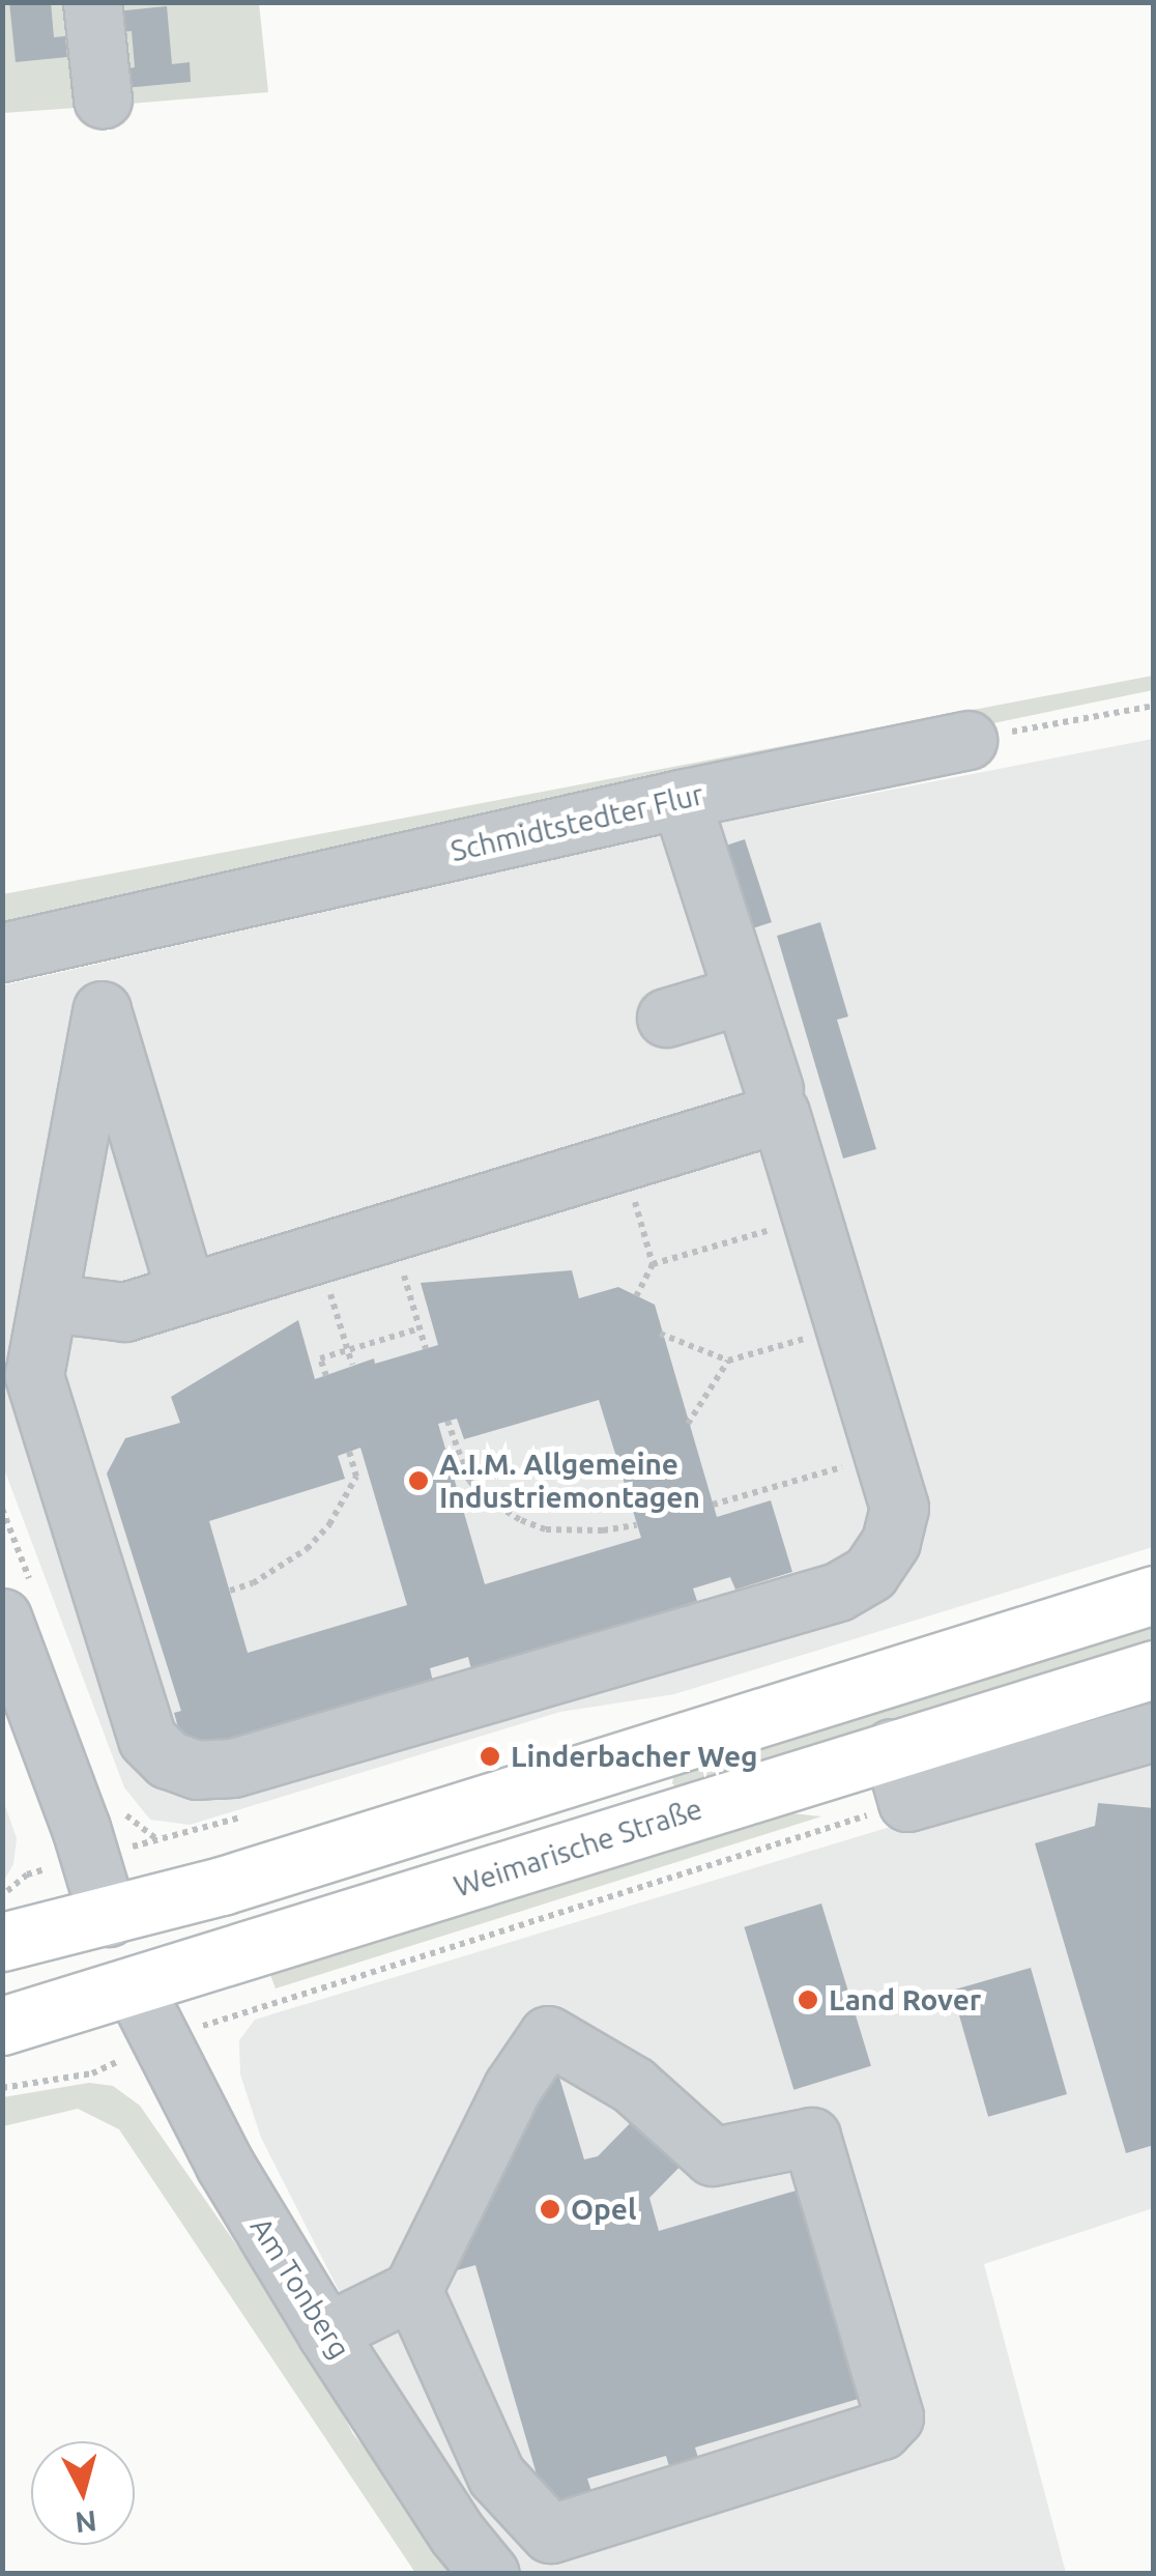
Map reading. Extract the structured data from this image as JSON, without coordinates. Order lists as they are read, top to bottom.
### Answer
{
  "streets": {
    "main road": ["Weimarische Straße"],
    "street": ["Schmidtstedter Flur", "Am Tonberg"]
  },
  "crossings": [
    ["Weimarische Straße", "Am Tonberg"]
  ],
  "places": [
    "A.I.M. Allgemeine Industriemontagen",
    "Linderbacher Weg",
    "Land Rover",
    "Opel"
  ],
  "north": "bottom"
}
